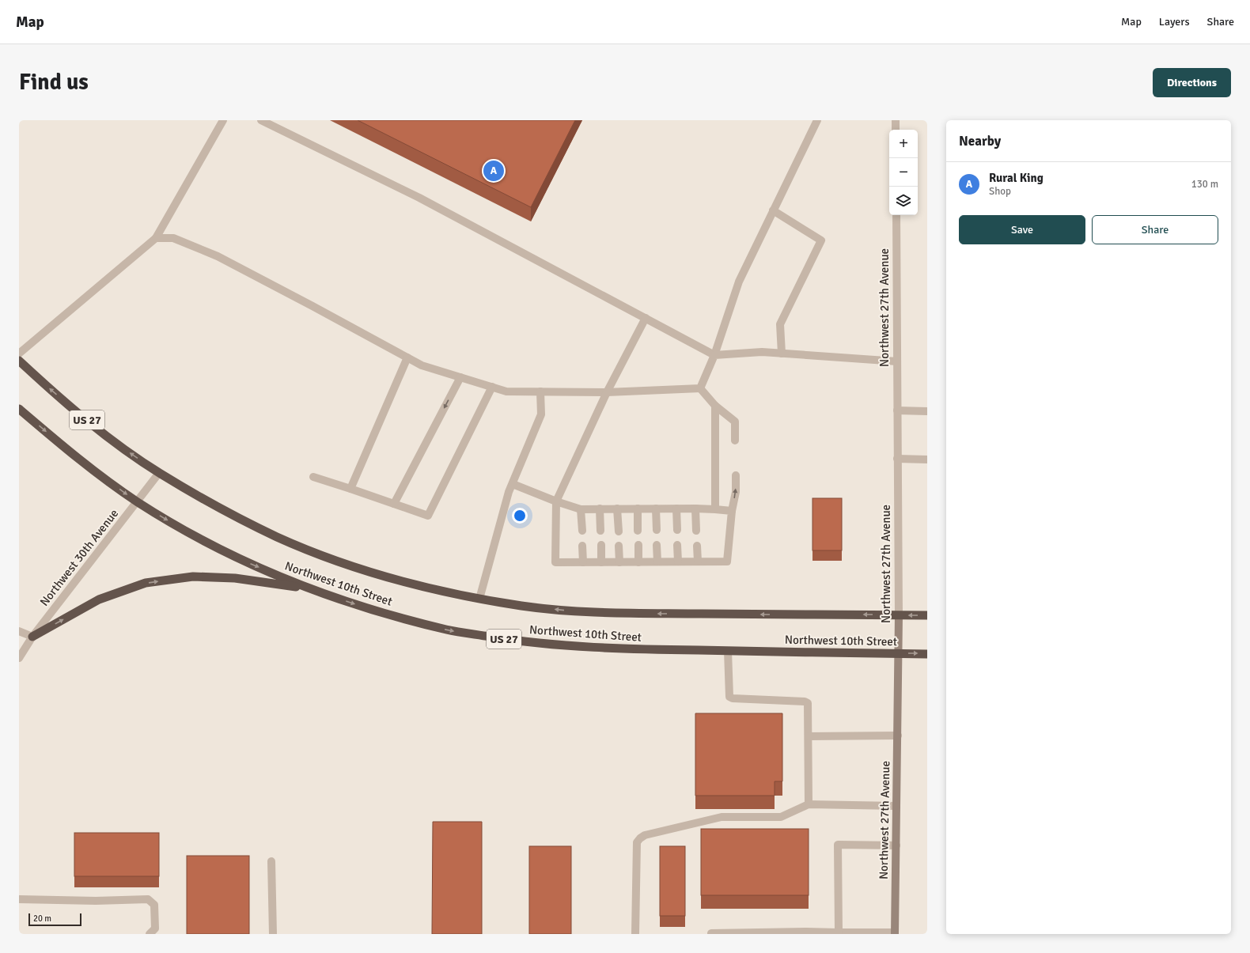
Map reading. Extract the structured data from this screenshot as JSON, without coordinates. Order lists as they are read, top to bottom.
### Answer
{
  "streets": {
    "highway": ["US 27", "Northwest 10th Street"],
    "main road": ["Northwest 27th Avenue"],
    "street": ["Northwest 30th Avenue"]
  },
  "crossings": [
    ["Northwest 27th Avenue", "Northwest 10th Street"],
    ["US 27", "Northwest 30th Avenue"],
    ["US 27", "Northwest 10th Street"],
    ["Northwest 30th Avenue", "Northwest 10th Street"]
  ],
  "scale_bar": "20 m",
  "page": {
    "header": "Map",
    "nav": ["Map", "Layers", "Share"],
    "buttons": [
      "Directions",
      ["Save", "Share"]
    ],
    "title": "Find us",
    "heading": "Nearby",
    "map_buttons": ["+", "−"],
    "pins": "A",
    "list": [
      {
        "mark": "A",
        "name": "Rural King",
        "note": "Shop",
        "value": "130 m"
      }
    ],
    "scale": "20 m"
  }
}
